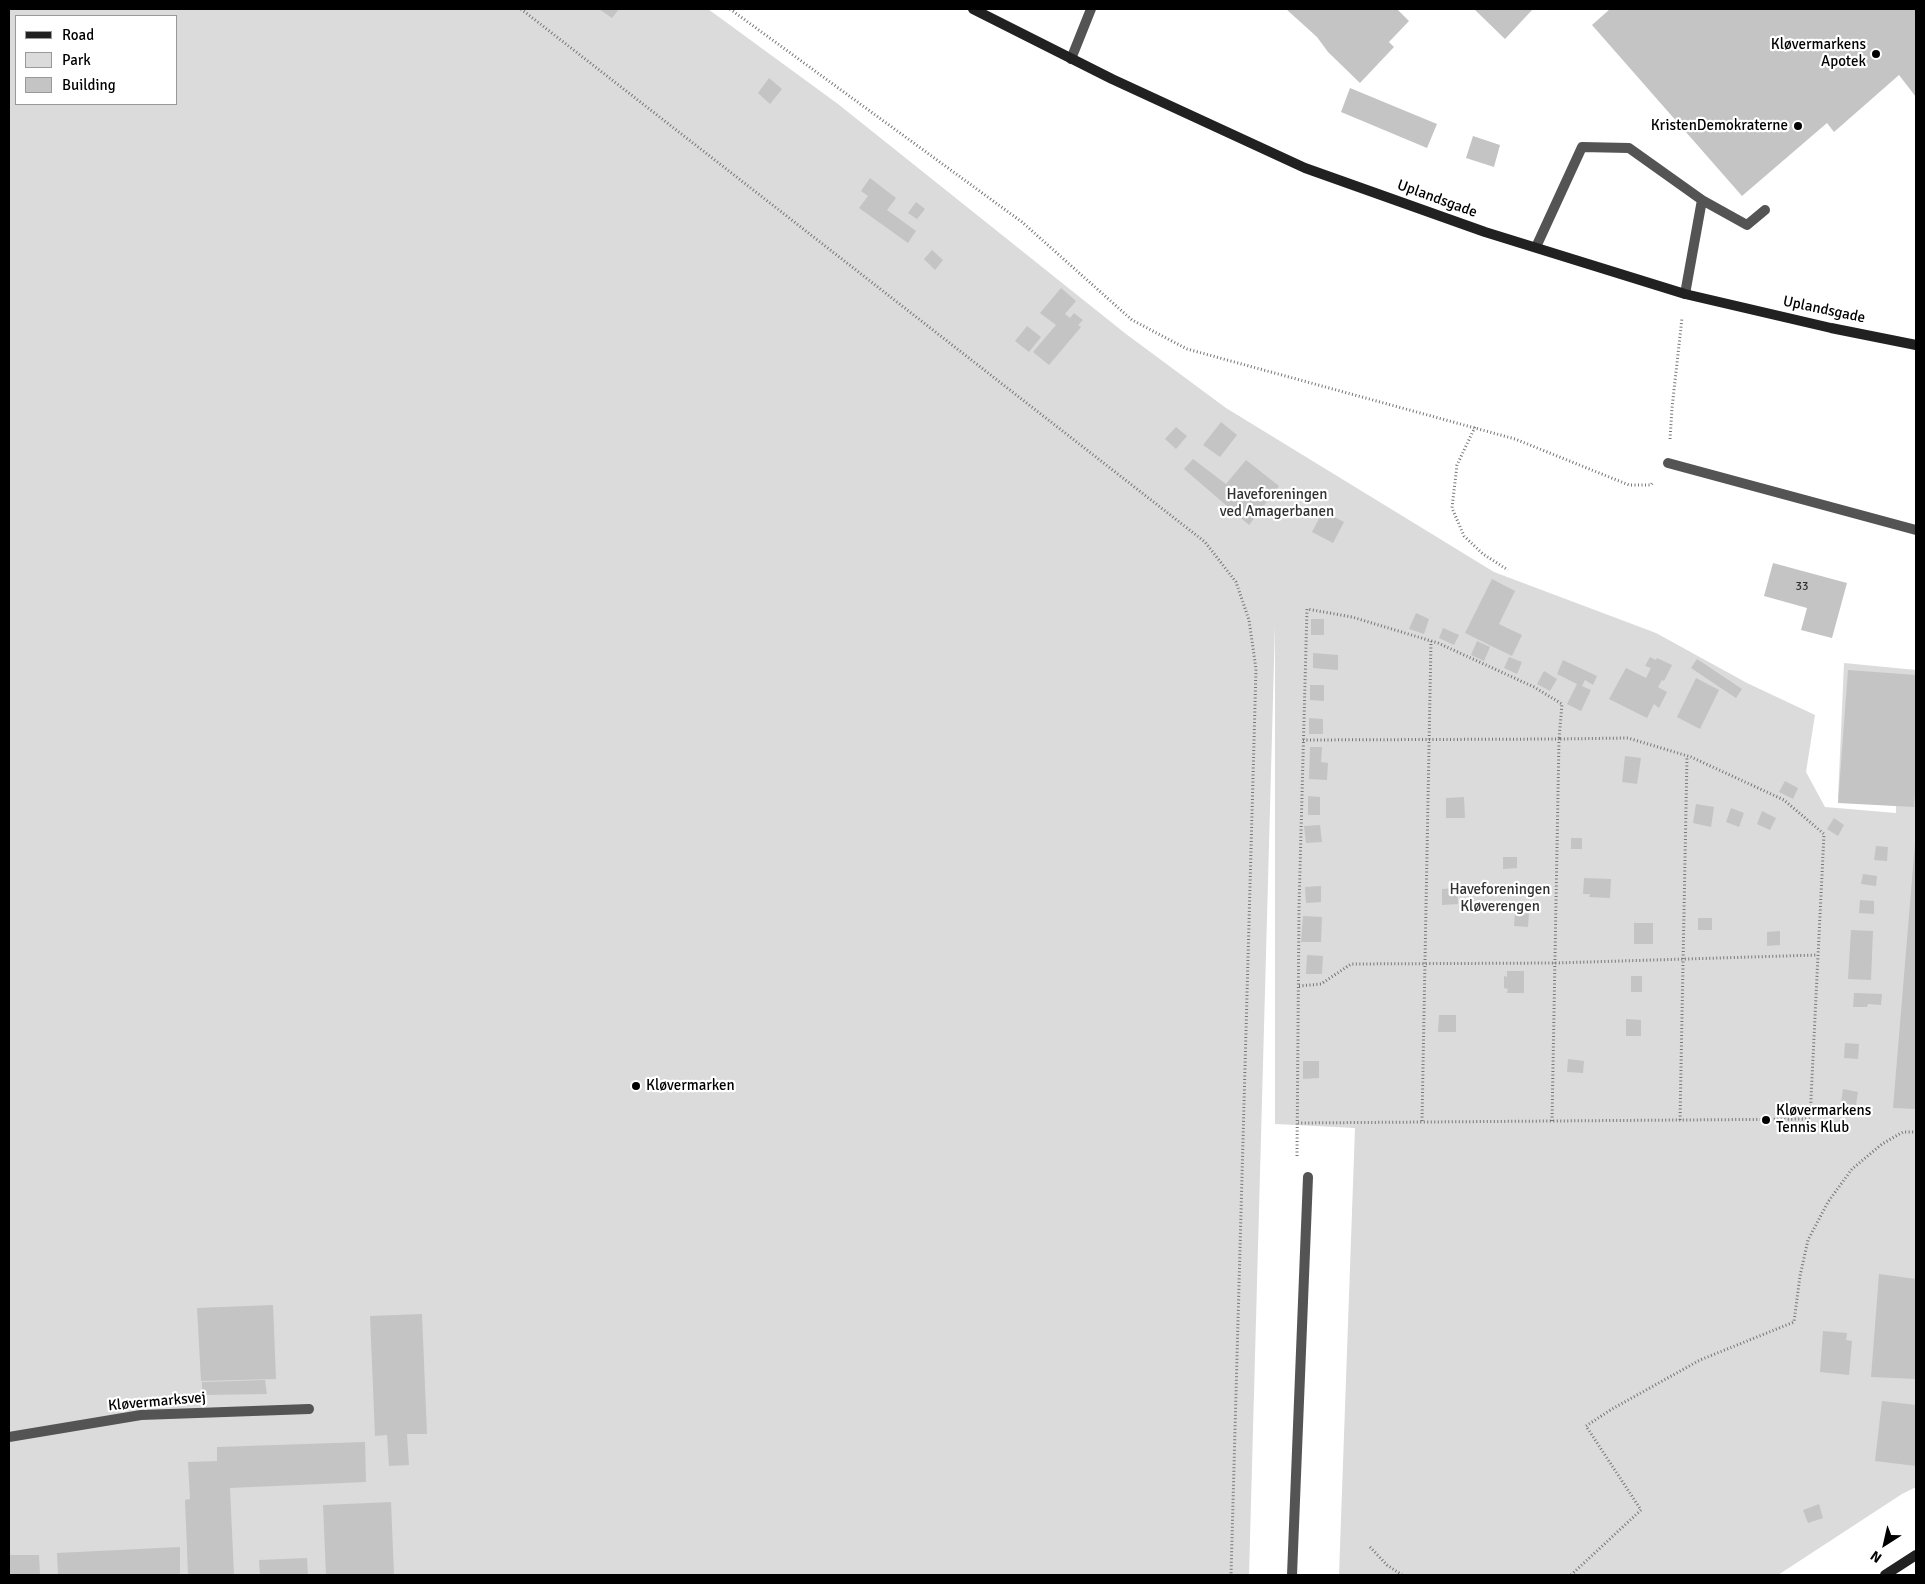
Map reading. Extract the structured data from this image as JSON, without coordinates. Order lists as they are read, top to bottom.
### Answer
{
  "streets": {
    "street": ["Uplandsgade"],
    "lane": ["Kløvermarksvej"]
  },
  "parks": ["Haveforeningen ved Amagerbanen", "Haveforeningen Kløverengen"],
  "places": [
    "Kløvermarkens Apotek",
    "KristenDemokraterne",
    "Kløvermarken",
    "Kløvermarkens Tennis Klub"
  ],
  "house_numbers": ["33"],
  "legend": ["Road", "Park", "Building"],
  "north": "bottom left"
}
